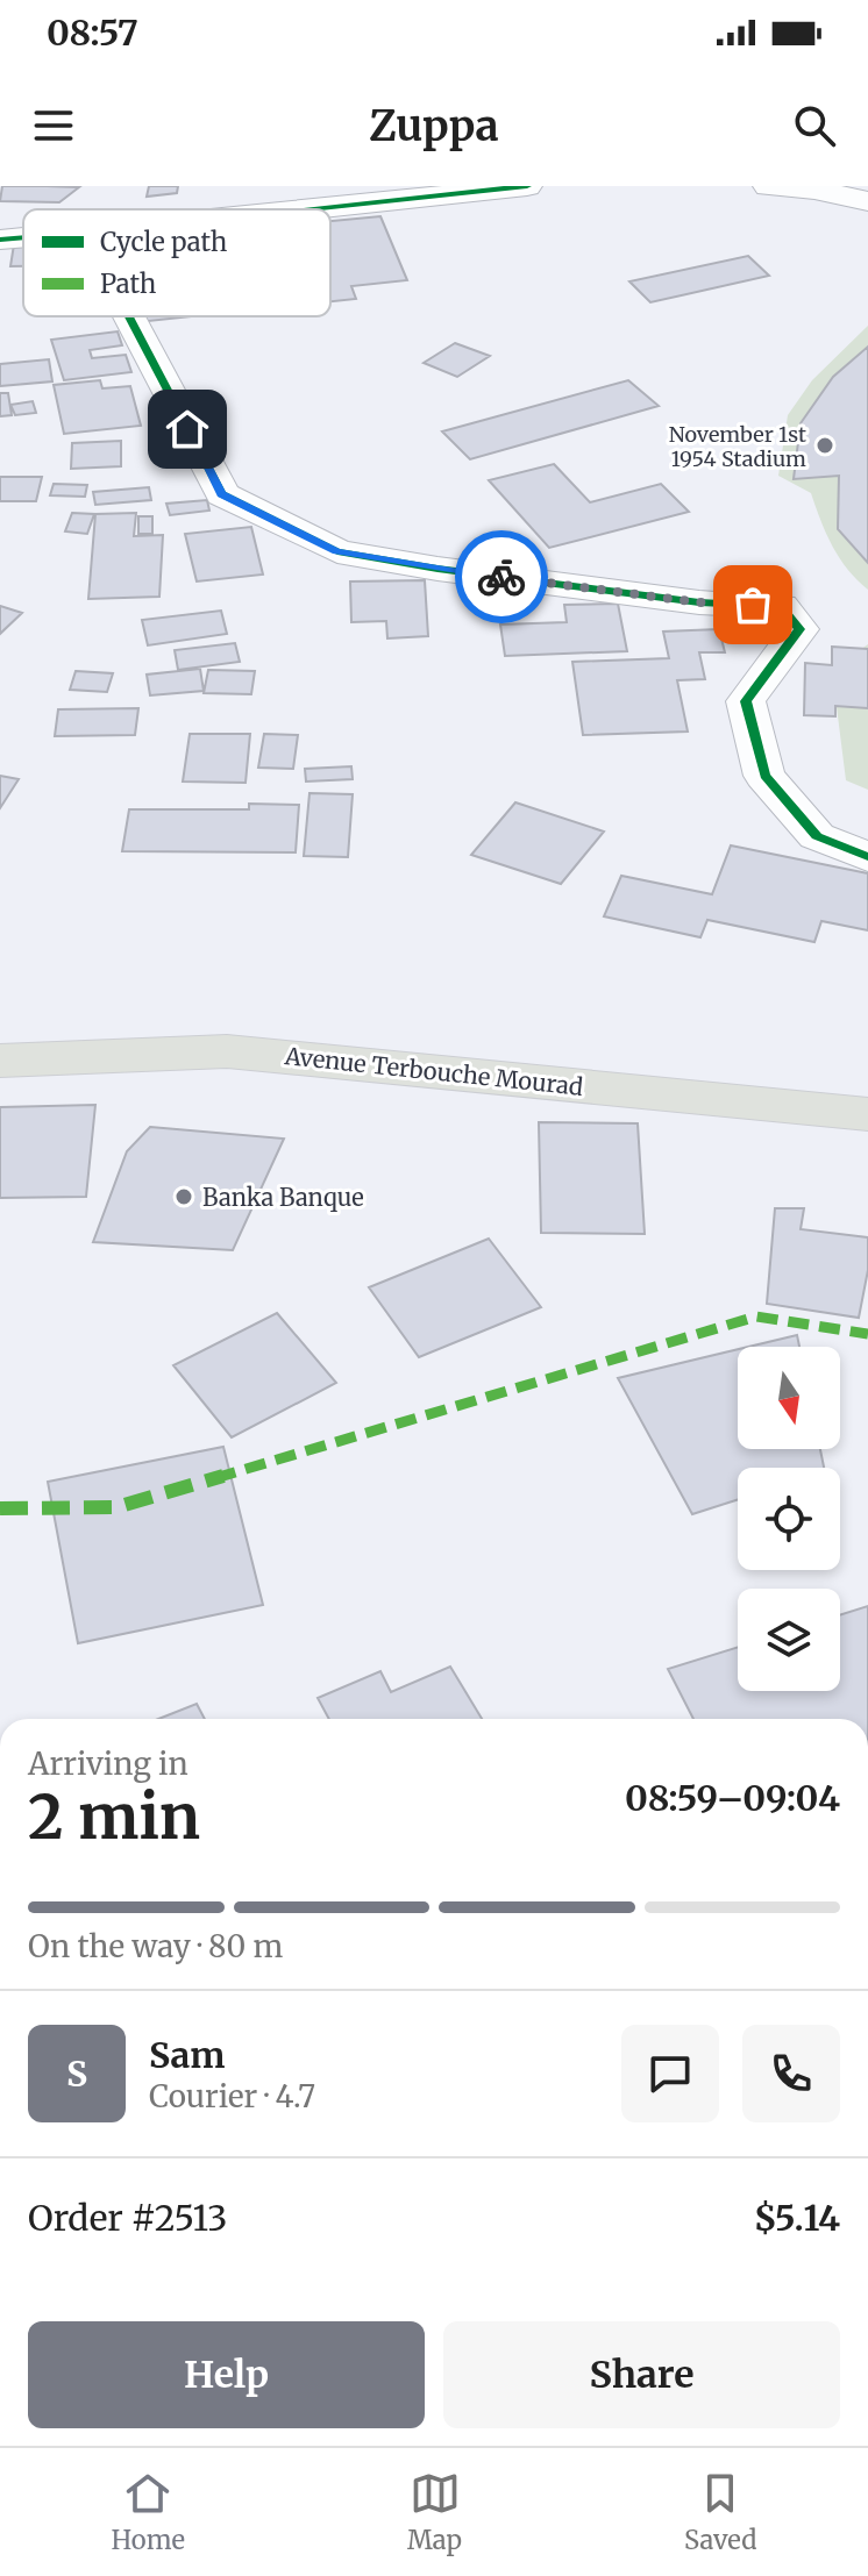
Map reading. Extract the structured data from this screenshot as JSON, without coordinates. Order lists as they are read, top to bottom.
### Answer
{
  "streets": {
    "main road": ["Avenue Terbouche Mourad"]
  },
  "places": ["November 1st 1954 Stadium", "Banka Banque"],
  "legend": ["Cycle path", "Path"],
  "north": "bottom",
  "page": {
    "status": "08:57",
    "header": "Zuppa",
    "heading": ["2 min", "Arriving in", "08:59–09:04"],
    "panel": [
      "Sam",
      "Courier · 4.7",
      "Order #2513",
      "$5.14"
    ],
    "bar": "On the way · 80 m",
    "round": "S",
    "buttons": ["Help", "Share"],
    "tabs": ["Home", "Map", "Saved"]
  }
}
